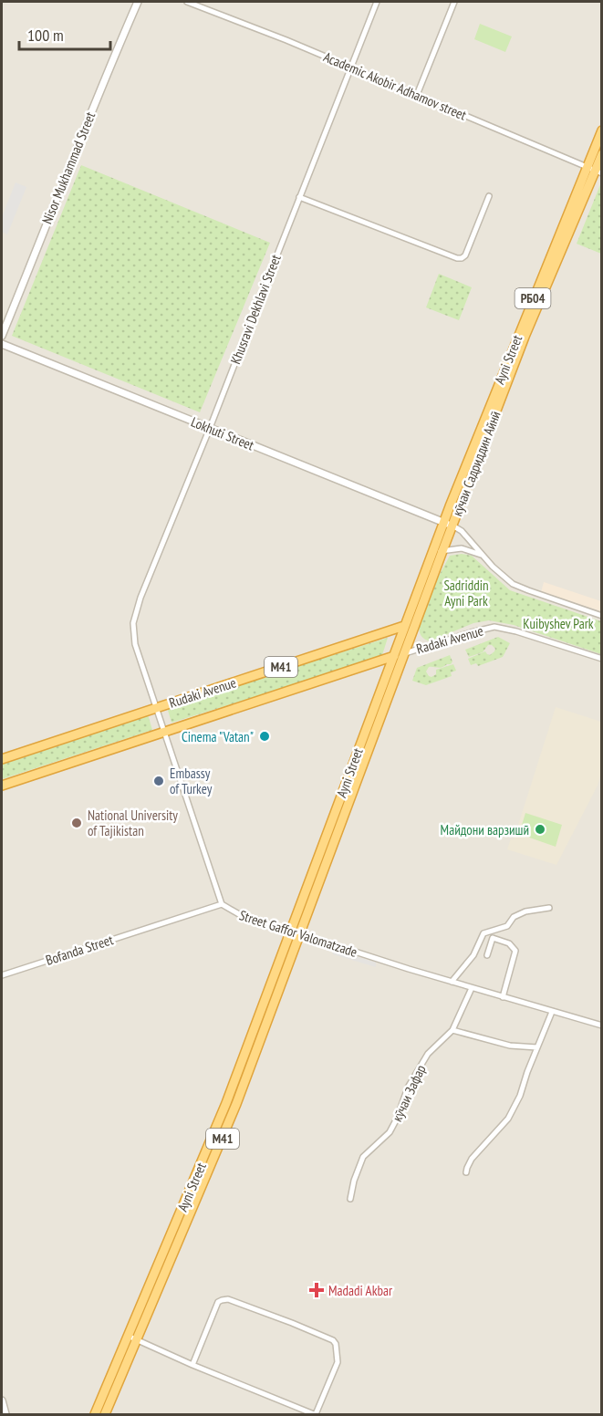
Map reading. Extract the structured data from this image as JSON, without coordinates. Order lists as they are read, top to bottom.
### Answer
{
  "streets": {
    "highway": [
      "РБ04",
      "Ayni Street",
      "кӯчаи Садриддин Айнӣ",
      "Radaki Avenue",
      "M41",
      "Rudaki Avenue"
    ],
    "street": [
      "Academic Akobir Adhamov street",
      "Nisor Mukhammad Street",
      "Khusravi Dekhlavi Street",
      "Lokhuti Street",
      "Street Gaffor Valomatzade",
      "Bofanda Street",
      "кӯчаи Зафар"
    ]
  },
  "crossings": [
    ["Academic Akobir Adhamov street", "РБ04"],
    ["Academic Akobir Adhamov street", "Khusravi Dekhlavi Street"],
    ["Academic Akobir Adhamov street", "Ayni Street"],
    ["РБ04", "Ayni Street"],
    ["Khusravi Dekhlavi Street", "Lokhuti Street"],
    ["Khusravi Dekhlavi Street", "Street Gaffor Valomatzade"],
    ["Ayni Street", "Lokhuti Street"],
    ["Ayni Street", "кӯчаи Садриддин Айнӣ"],
    ["Ayni Street", "Radaki Avenue"],
    ["Ayni Street", "Rudaki Avenue"],
    ["Ayni Street", "Street Gaffor Valomatzade"],
    ["Lokhuti Street", "кӯчаи Садриддин Айнӣ"],
    ["кӯчаи Садриддин Айнӣ", "Radaki Avenue"],
    ["Radaki Avenue", "Rudaki Avenue"],
    ["Rudaki Avenue", "Street Gaffor Valomatzade"],
    ["Street Gaffor Valomatzade", "Bofanda Street"],
    ["Street Gaffor Valomatzade", "кӯчаи Зафар"]
  ],
  "parks": ["Sadriddin Ayni Park", "Kuibyshev Park"],
  "places": {
    "other": [
      "Cinema \"Vatan\"",
      "Embassy of Turkey",
      "National University of Tajikistan",
      "Майдони варзишӣ"
    ],
    "health": ["Madadi Akbar"]
  },
  "scale_bar": "100 m"
}
